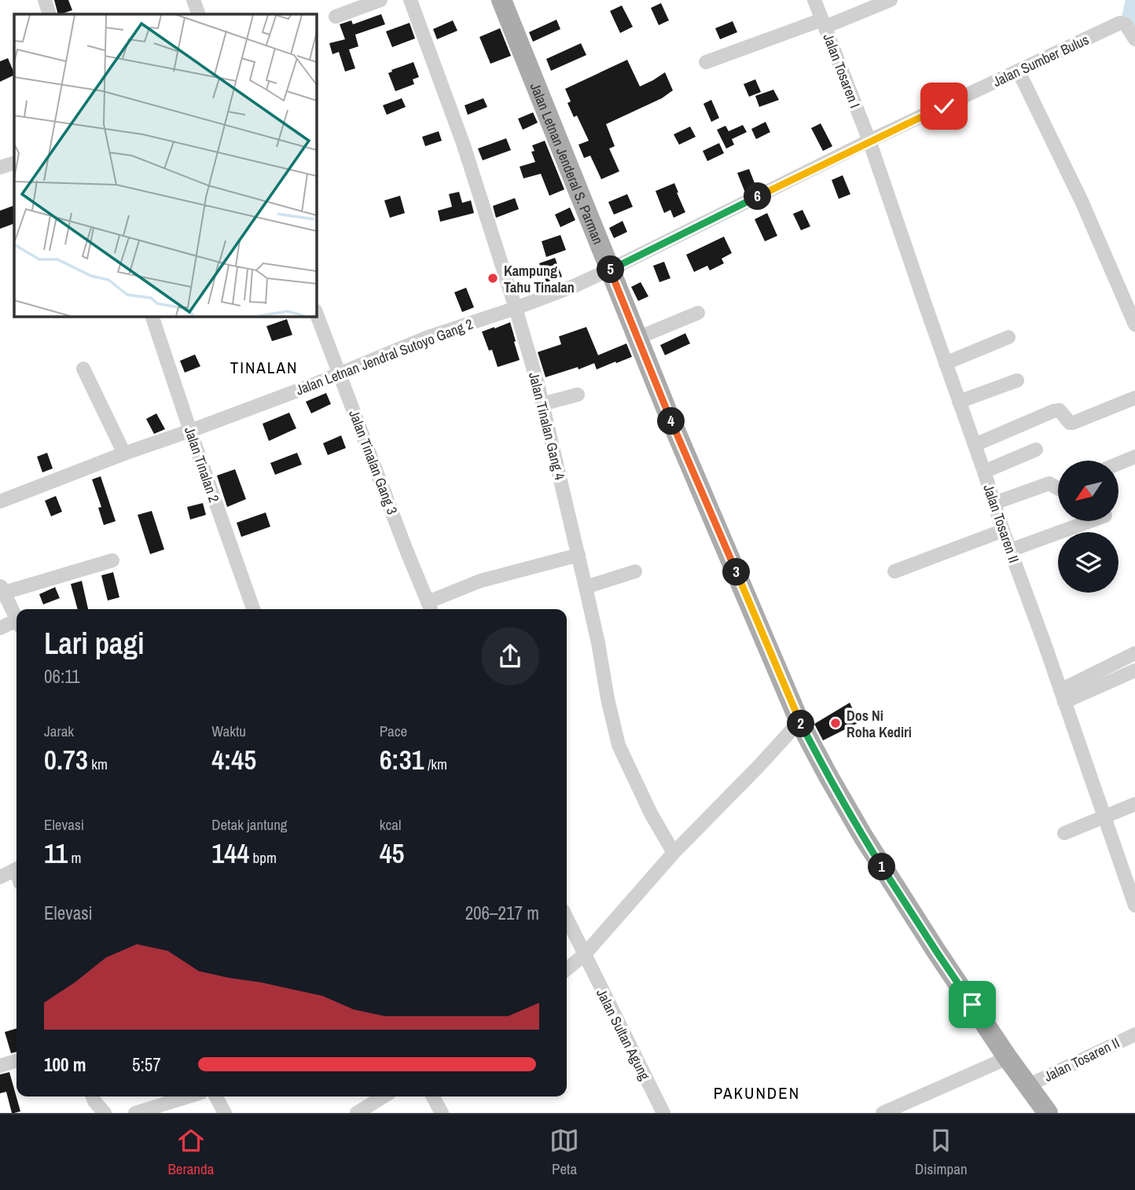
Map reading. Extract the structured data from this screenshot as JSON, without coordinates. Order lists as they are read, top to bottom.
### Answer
{
  "streets": {
    "main road": ["Jalan Letnan Jenderal S. Parman"],
    "street": [
      "Jalan Sumber Bulus",
      "Jalan Tosaren I",
      "Jalan Letnan Jendral Sutoyo Gang 2",
      "Jalan Tinalan Gang 4",
      "Jalan Tinalan Gang 3",
      "Jalan Tinalan 2",
      "Jalan Tosaren II",
      "Jalan Sultan Agung"
    ]
  },
  "crossings": [
    ["Jalan Sumber Bulus", "Jalan Tosaren I"],
    ["Jalan Sumber Bulus", "Jalan Letnan Jenderal S. Parman"],
    ["Jalan Sumber Bulus", "Jalan Letnan Jendral Sutoyo Gang 2"],
    ["Jalan Sumber Bulus", "Jalan Tosaren II"],
    ["Jalan Tosaren I", "Jalan Tosaren II"],
    ["Jalan Letnan Jenderal S. Parman", "Jalan Letnan Jendral Sutoyo Gang 2"],
    ["Jalan Letnan Jenderal S. Parman", "Jalan Tosaren II"],
    ["Jalan Letnan Jendral Sutoyo Gang 2", "Jalan Tinalan Gang 4"],
    ["Jalan Letnan Jendral Sutoyo Gang 2", "Jalan Tinalan Gang 3"],
    ["Jalan Letnan Jendral Sutoyo Gang 2", "Jalan Tinalan 2"]
  ],
  "districts": ["TINALAN", "PAKUNDEN"],
  "places": ["Kampung Tahu Tinalan", "Dos Ni Roha Kediri"],
  "north": "bottom left",
  "page": {
    "pins": [
      "6",
      "5",
      "4",
      "3",
      "2",
      "1"
    ],
    "heading": ["Lari pagi", "06:11"],
    "stats": [
      ["Jarak", "0.73 km"],
      ["Waktu", "4:45"],
      ["Pace", "6:31 /km"],
      ["Elevasi", "11 m"],
      ["Detak jantung", "144 bpm"],
      ["kcal", "45"]
    ],
    "chart": ["Elevasi", "206–217 m"],
    "list": [
      {
        "name": "100 m",
        "note": "5:57"
      }
    ],
    "tabs": ["Beranda", "Peta", "Disimpan"]
  }
}
